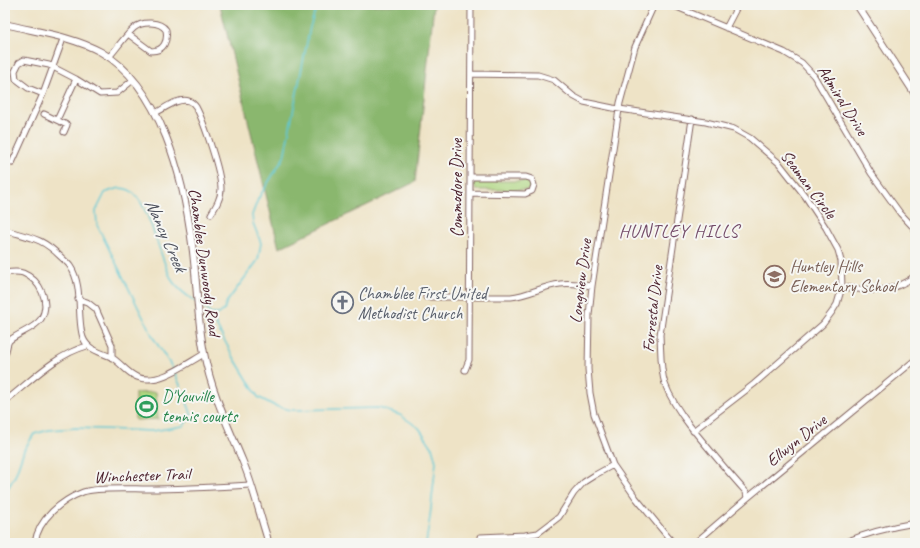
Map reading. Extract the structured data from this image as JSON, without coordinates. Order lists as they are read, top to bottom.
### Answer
{
  "streets": {
    "street": [
      "Admiral Drive",
      "Seaman Circle",
      "Commodore Drive",
      "Chamblee Dunwoody Road",
      "Longview Drive",
      "Forrestal Drive",
      "Ellwyn Drive",
      "Winchester Trail"
    ]
  },
  "crossings": [
    ["Seaman Circle", "Commodore Drive"],
    ["Seaman Circle", "Longview Drive"],
    ["Seaman Circle", "Forrestal Drive"],
    ["Chamblee Dunwoody Road", "Winchester Trail"],
    ["Forrestal Drive", "Ellwyn Drive"]
  ],
  "districts": ["HUNTLEY HILLS"],
  "water": ["Nancy Creek"],
  "places": {
    "school or university": ["Huntley Hills Elementary School"],
    "church": ["Chamblee First United Methodist Church"],
    "sports": ["D'Youville tennis courts"]
  }
}
